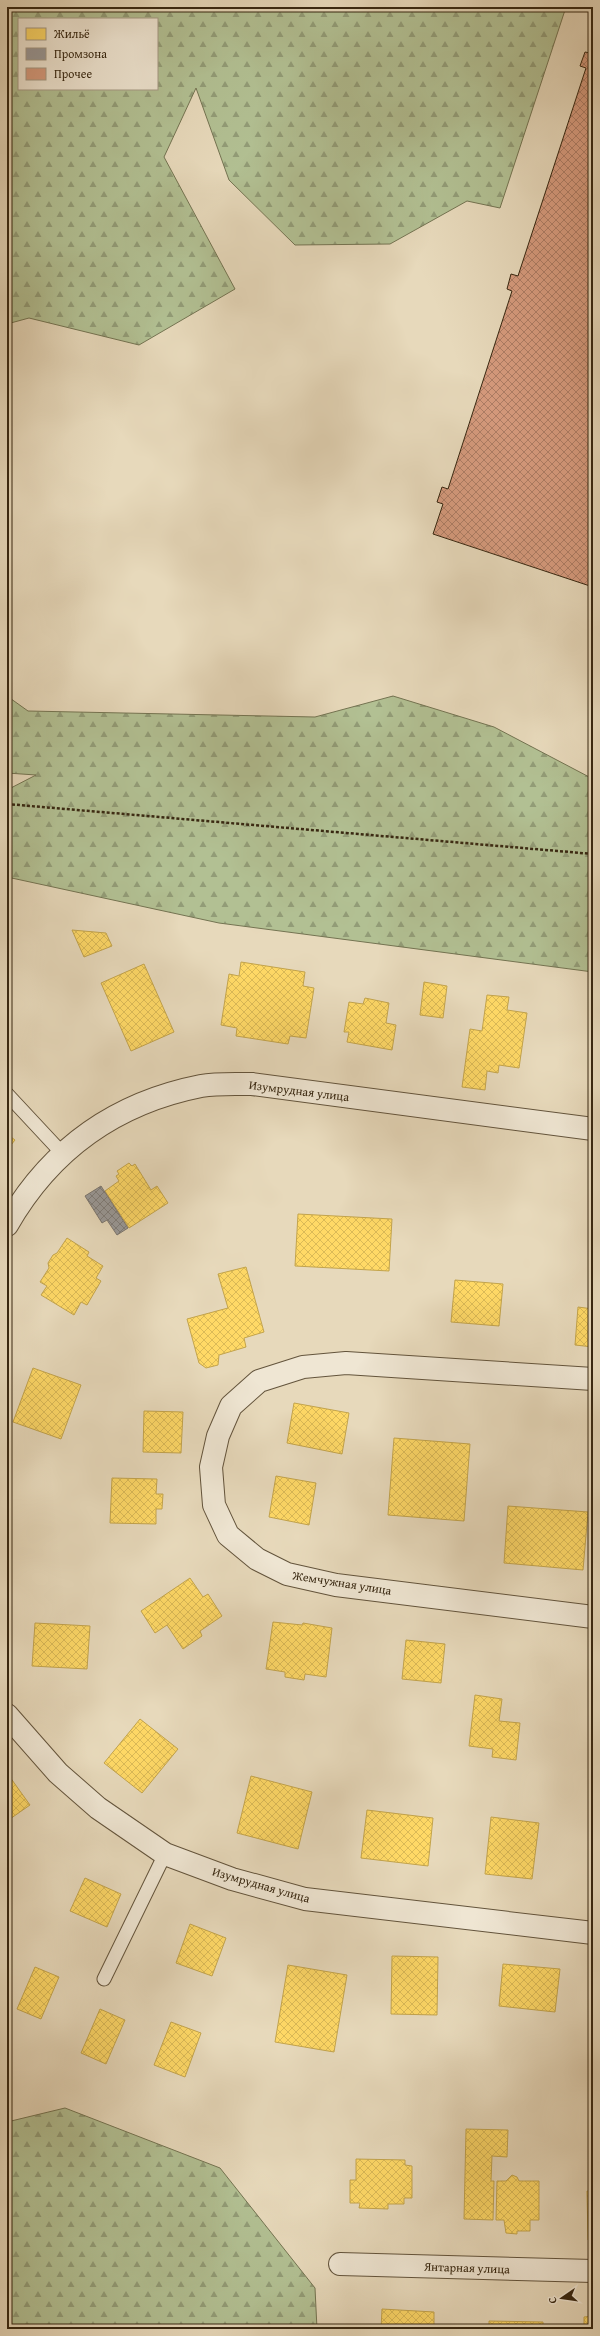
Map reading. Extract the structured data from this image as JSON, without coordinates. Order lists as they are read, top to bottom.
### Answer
{
  "streets": {
    "street": ["Изумрудная улица", "Жемчужная улица", "Янтарная улица"]
  },
  "legend": ["Жильё", "Промзона", "Прочее"],
  "north": "left"
}
